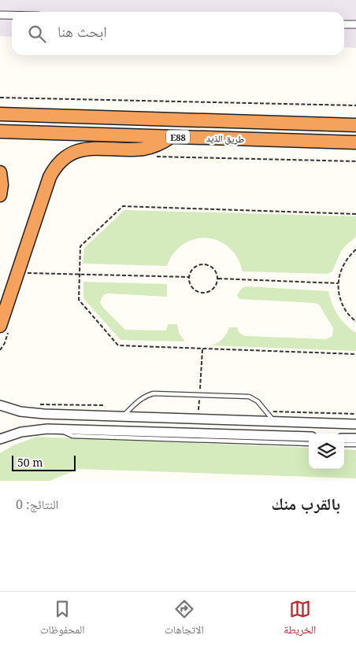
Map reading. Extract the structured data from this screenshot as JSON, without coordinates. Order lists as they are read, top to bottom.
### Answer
{
  "streets": {
    "highway": ["E88", "طريق الذيد"]
  },
  "scale_bar": "50 m",
  "page": {
    "search": "ابحث هنا",
    "scale": "50 m",
    "heading": ["بالقرب منك", "النتائج: 0"],
    "nav": ["الخريطة", "الاتجاهات", "المحفوظات"]
  }
}
